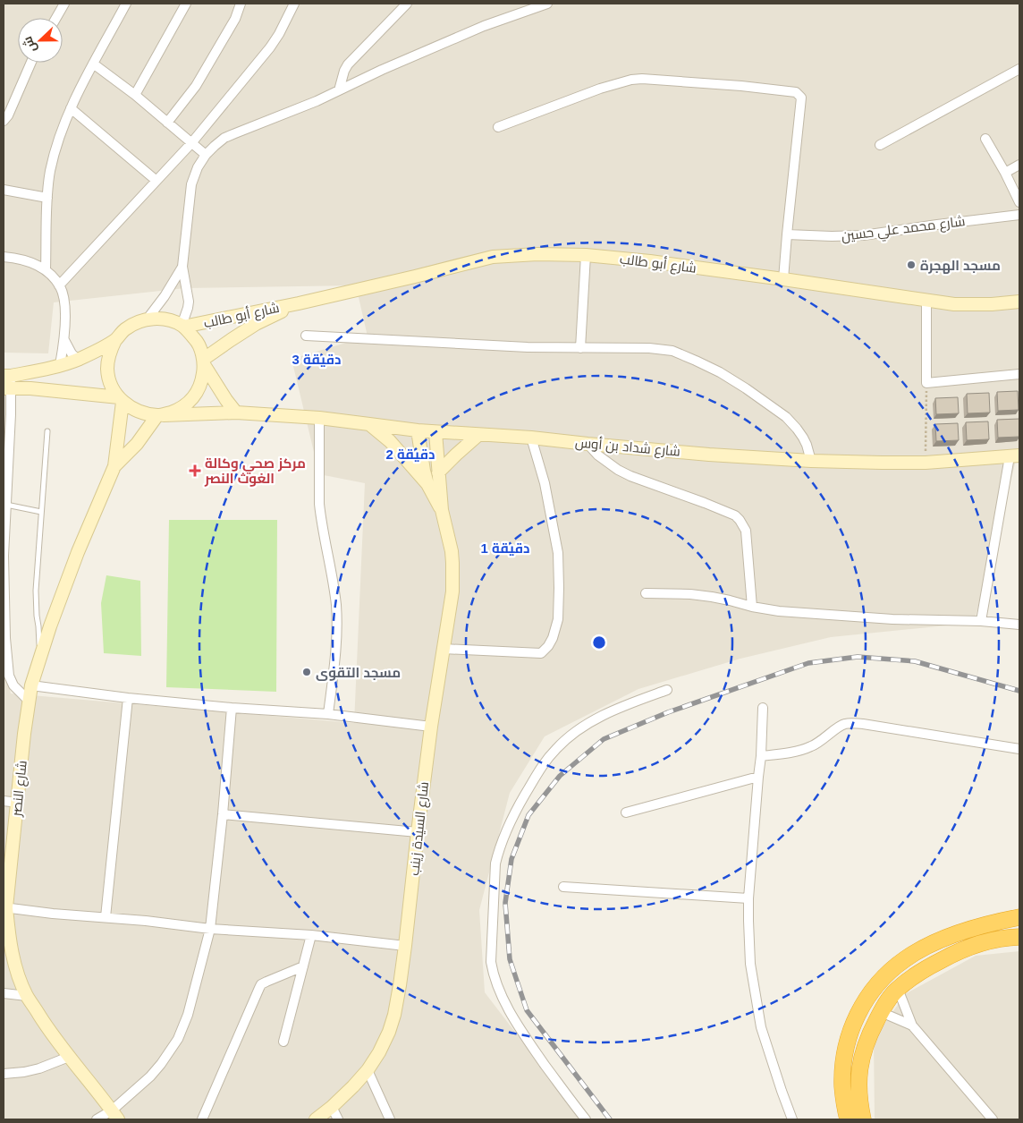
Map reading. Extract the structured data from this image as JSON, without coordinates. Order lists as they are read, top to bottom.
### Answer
{
  "streets": {
    "street": [
      "شارع محمد علي حسين",
      "شارع أبو طالب",
      "شارع شداد بن أوس",
      "شارع النصر",
      "شارع السيدة زينب"
    ]
  },
  "crossings": [
    ["شارع أبو طالب", "شارع شداد بن أوس"],
    ["شارع أبو طالب", "شارع النصر"],
    ["شارع شداد بن أوس", "شارع النصر"],
    ["شارع شداد بن أوس", "شارع السيدة زينب"]
  ],
  "places": {
    "other": ["مسجد الهجرة", "مسجد التقوى"],
    "health": ["مركز صحي وكالة الغوث النصر"]
  },
  "north": "left",
  "rings": ["3 دقيقة", "2 دقيقة", "1 دقيقة"]
}
